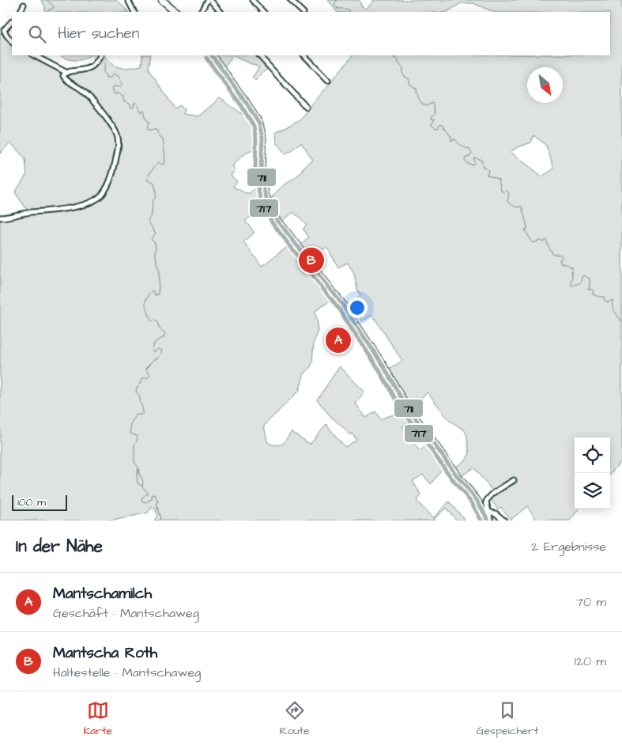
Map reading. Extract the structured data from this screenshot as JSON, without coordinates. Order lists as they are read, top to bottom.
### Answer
{
  "lines": ["transit line 711", "transit line 717"],
  "scale_bar": "100 m",
  "north": "bottom right",
  "page": {
    "search": "Hier suchen",
    "pins": ["B", "A"],
    "scale": "100 m",
    "heading": ["In der Nähe", "2 Ergebnisse"],
    "list": [
      {
        "mark": "A",
        "name": "Mantschamilch",
        "note": "Geschäft · Mantschaweg",
        "value": "70 m"
      },
      {
        "mark": "B",
        "name": "Mantscha Roth",
        "note": "Haltestelle · Mantschaweg",
        "value": "120 m"
      }
    ],
    "nav": ["Karte", "Route", "Gespeichert"]
  }
}
